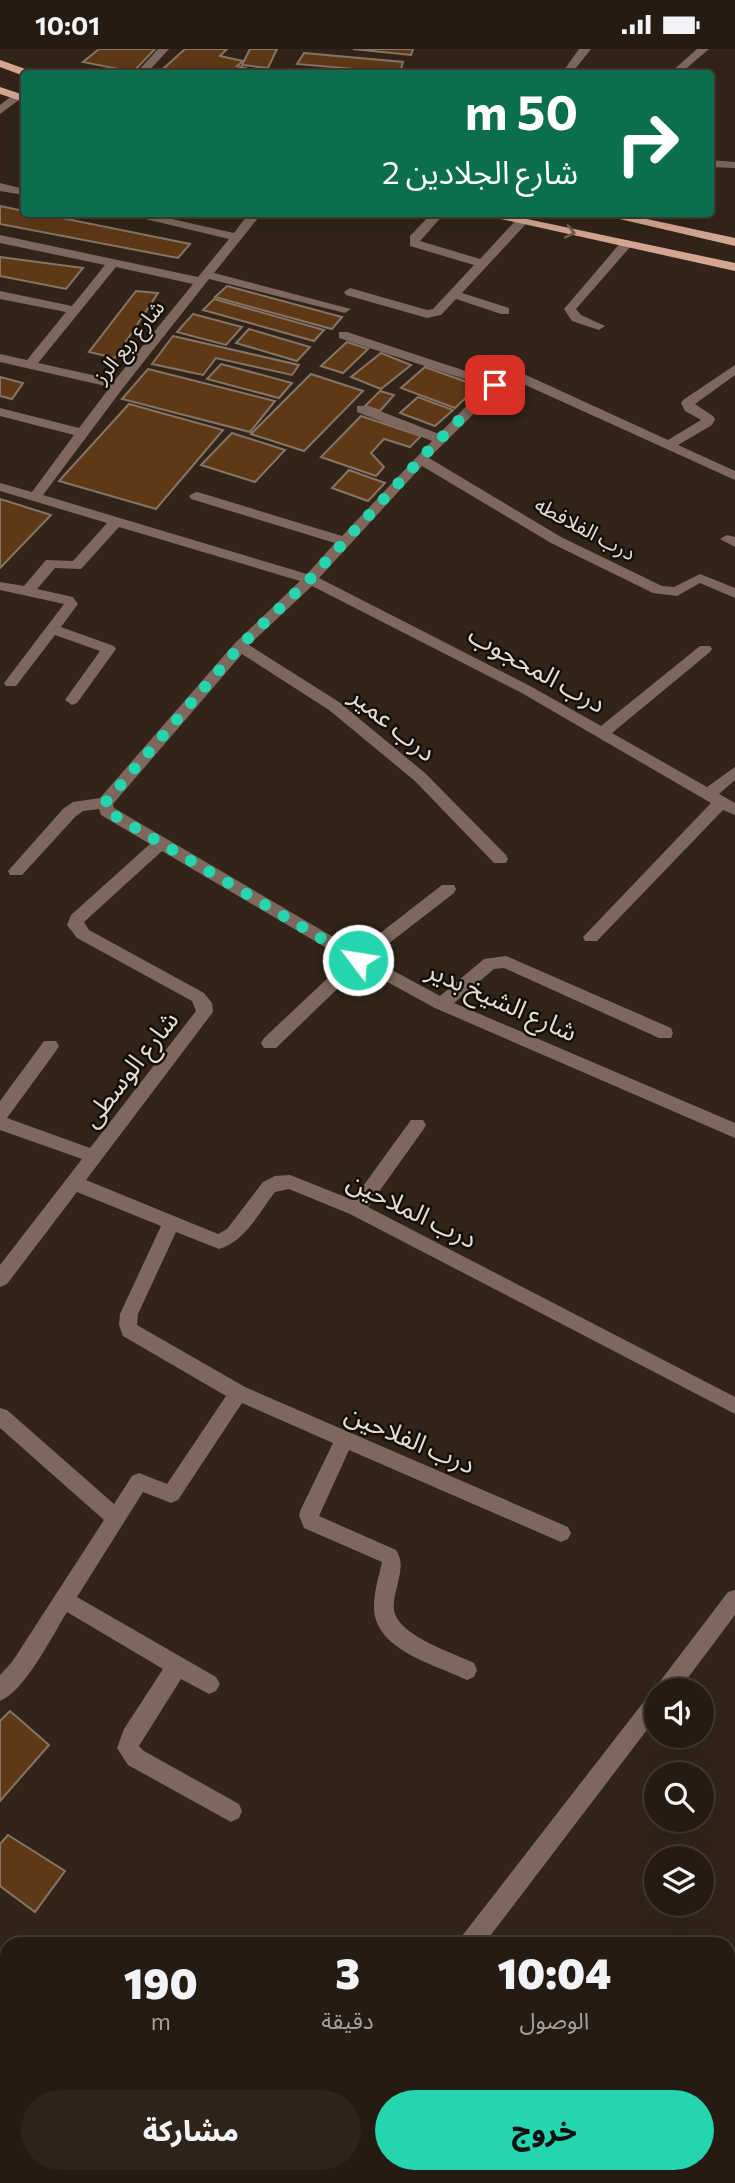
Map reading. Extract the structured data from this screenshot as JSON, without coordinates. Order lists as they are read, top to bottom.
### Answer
{
  "streets": {
    "street": [
      "شارع ربع الرز",
      "درب الفلافطه",
      "درب المحجوب",
      "درب عمير",
      "شارع الشيخ بدير",
      "شارع الوسطى",
      "درب الملاحين",
      "درب الفلاحين"
    ]
  },
  "crossings": [
    ["شارع ربع الرز", "درب المحجوب"],
    ["شارع الشيخ بدير", "شارع الوسطى"],
    ["شارع الوسطى", "درب الملاحين"],
    ["درب الملاحين", "درب الفلاحين"]
  ],
  "page": {
    "status": "10:01",
    "turn": ["50 m", "شارع الجلادين 2"],
    "eta": [
      "10:04",
      "الوصول",
      "3",
      "دقيقة",
      "190",
      "m"
    ],
    "buttons": ["خروج", "مشاركة"]
  }
}
